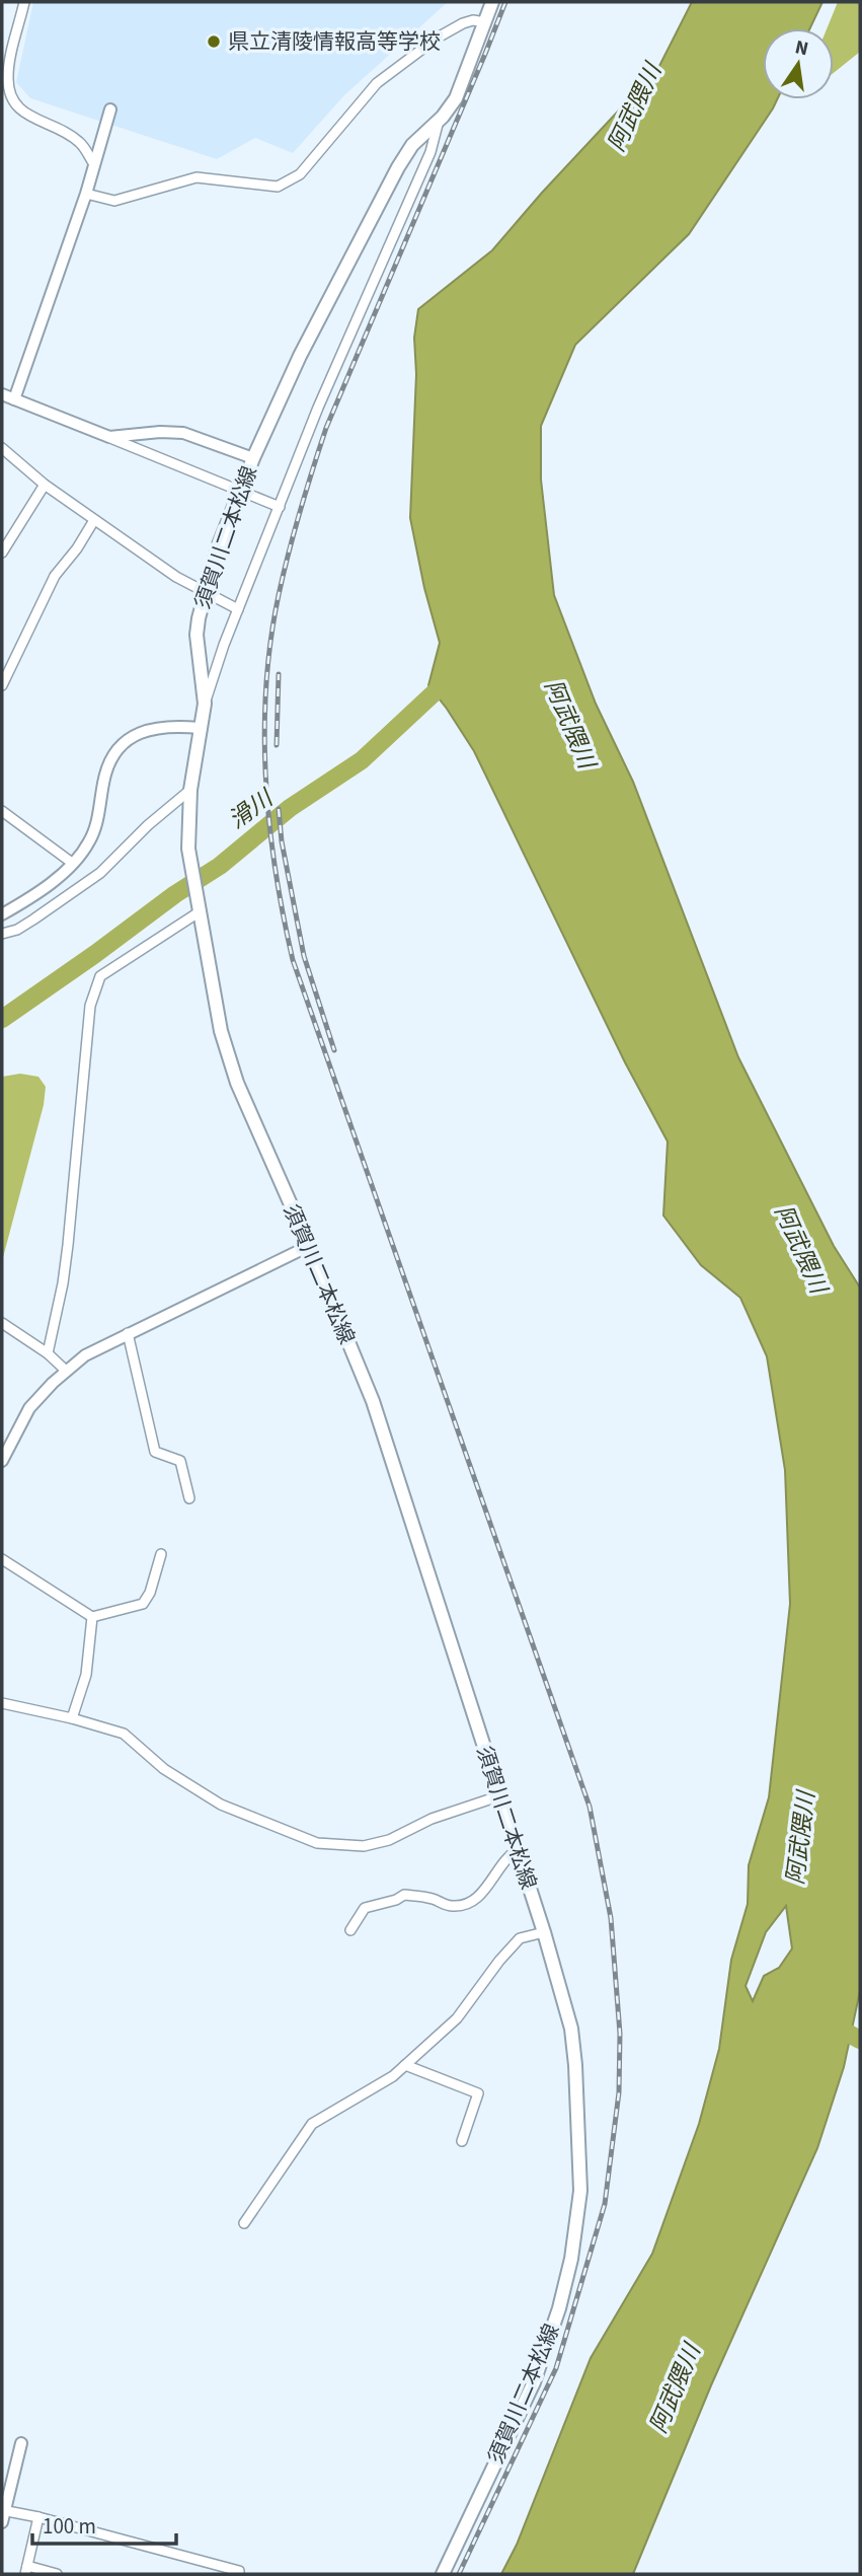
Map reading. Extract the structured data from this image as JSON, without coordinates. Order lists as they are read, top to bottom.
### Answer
{
  "streets": {
    "main road": ["須賀川二本松線"]
  },
  "water": ["阿武隈川", "滑川"],
  "places": ["県立清陵情報高等学校"],
  "scale_bar": "100 m",
  "north": "top"
}
